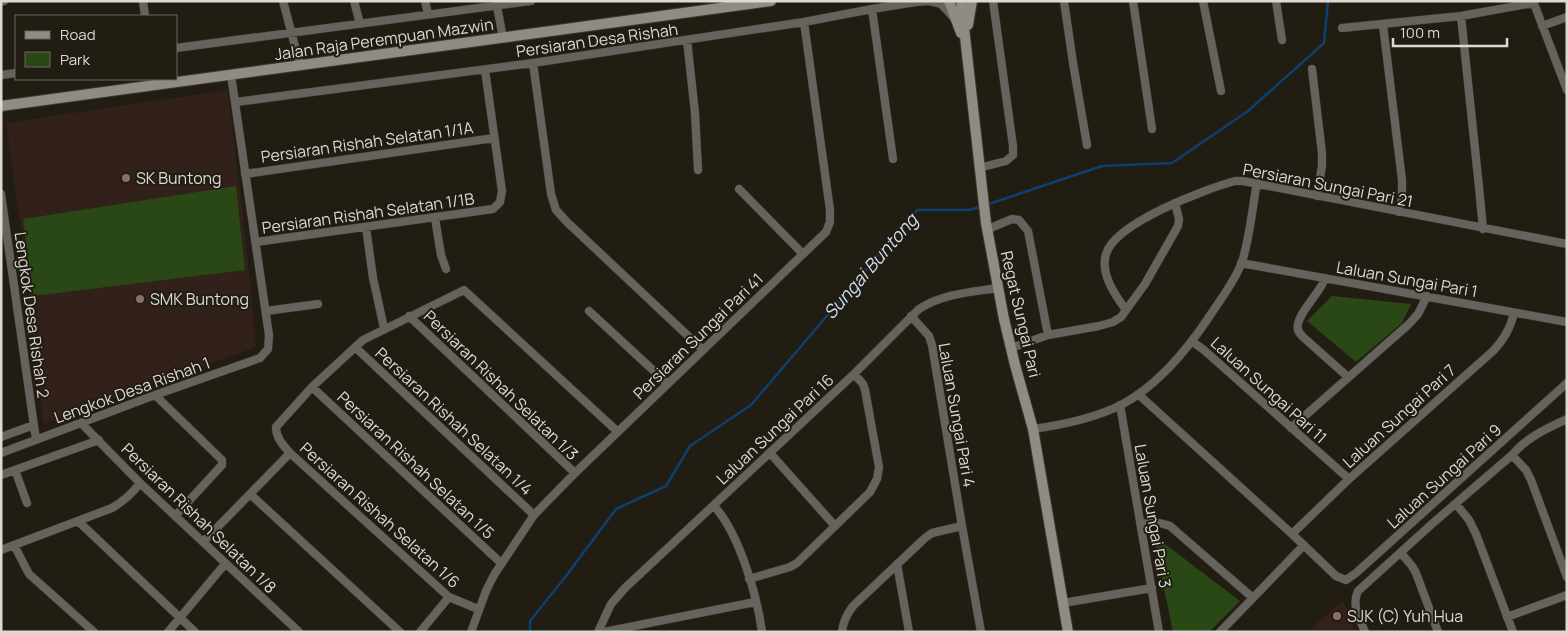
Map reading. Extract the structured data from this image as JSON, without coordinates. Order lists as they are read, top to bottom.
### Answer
{
  "streets": {
    "main road": ["Jalan Raja Perempuan Mazwin", "Regat Sungai Pari"],
    "street": [
      "Persiaran Desa Rishah",
      "Persiaran Rishah Selatan 1/1A",
      "Persiaran Sungai Pari 21",
      "Persiaran Rishah Selatan 1/1B",
      "Laluan Sungai Pari 1",
      "Lengkok Desa Rishah 2",
      "Persiaran Sungai Pari 41",
      "Persiaran Rishah Selatan 1/3",
      "Lengkok Desa Rishah 1",
      "Laluan Sungai Pari 11",
      "Laluan Sungai Pari 4",
      "Laluan Sungai Pari 7",
      "Persiaran Rishah Selatan 1/4",
      "Laluan Sungai Pari 16",
      "Persiaran Rishah Selatan 1/5",
      "Laluan Sungai Pari 9",
      "Persiaran Rishah Selatan 1/6",
      "Laluan Sungai Pari 3",
      "Persiaran Rishah Selatan 1/8"
    ]
  },
  "crossings": [
    ["Persiaran Desa Rishah", "Persiaran Sungai Pari 41"],
    ["Persiaran Rishah Selatan 1/1A", "Persiaran Rishah Selatan 1/1B"],
    ["Laluan Sungai Pari 1", "Laluan Sungai Pari 7"],
    ["Regat Sungai Pari", "Laluan Sungai Pari 16"],
    ["Lengkok Desa Rishah 2", "Lengkok Desa Rishah 1"],
    ["Persiaran Sungai Pari 41", "Persiaran Rishah Selatan 1/3"],
    ["Persiaran Sungai Pari 41", "Persiaran Rishah Selatan 1/4"],
    ["Persiaran Sungai Pari 41", "Persiaran Rishah Selatan 1/5"],
    ["Persiaran Sungai Pari 41", "Persiaran Rishah Selatan 1/6"],
    ["Lengkok Desa Rishah 1", "Persiaran Rishah Selatan 1/8"],
    ["Laluan Sungai Pari 11", "Laluan Sungai Pari 7"],
    ["Laluan Sungai Pari 4", "Laluan Sungai Pari 16"],
    ["Persiaran Rishah Selatan 1/5", "Persiaran Rishah Selatan 1/6"]
  ],
  "water": ["Sungai Buntong"],
  "places": ["SK Buntong", "SMK Buntong", "SJK (C) Yuh Hua"],
  "legend": ["Road", "Park"],
  "scale_bar": "100 m"
}
